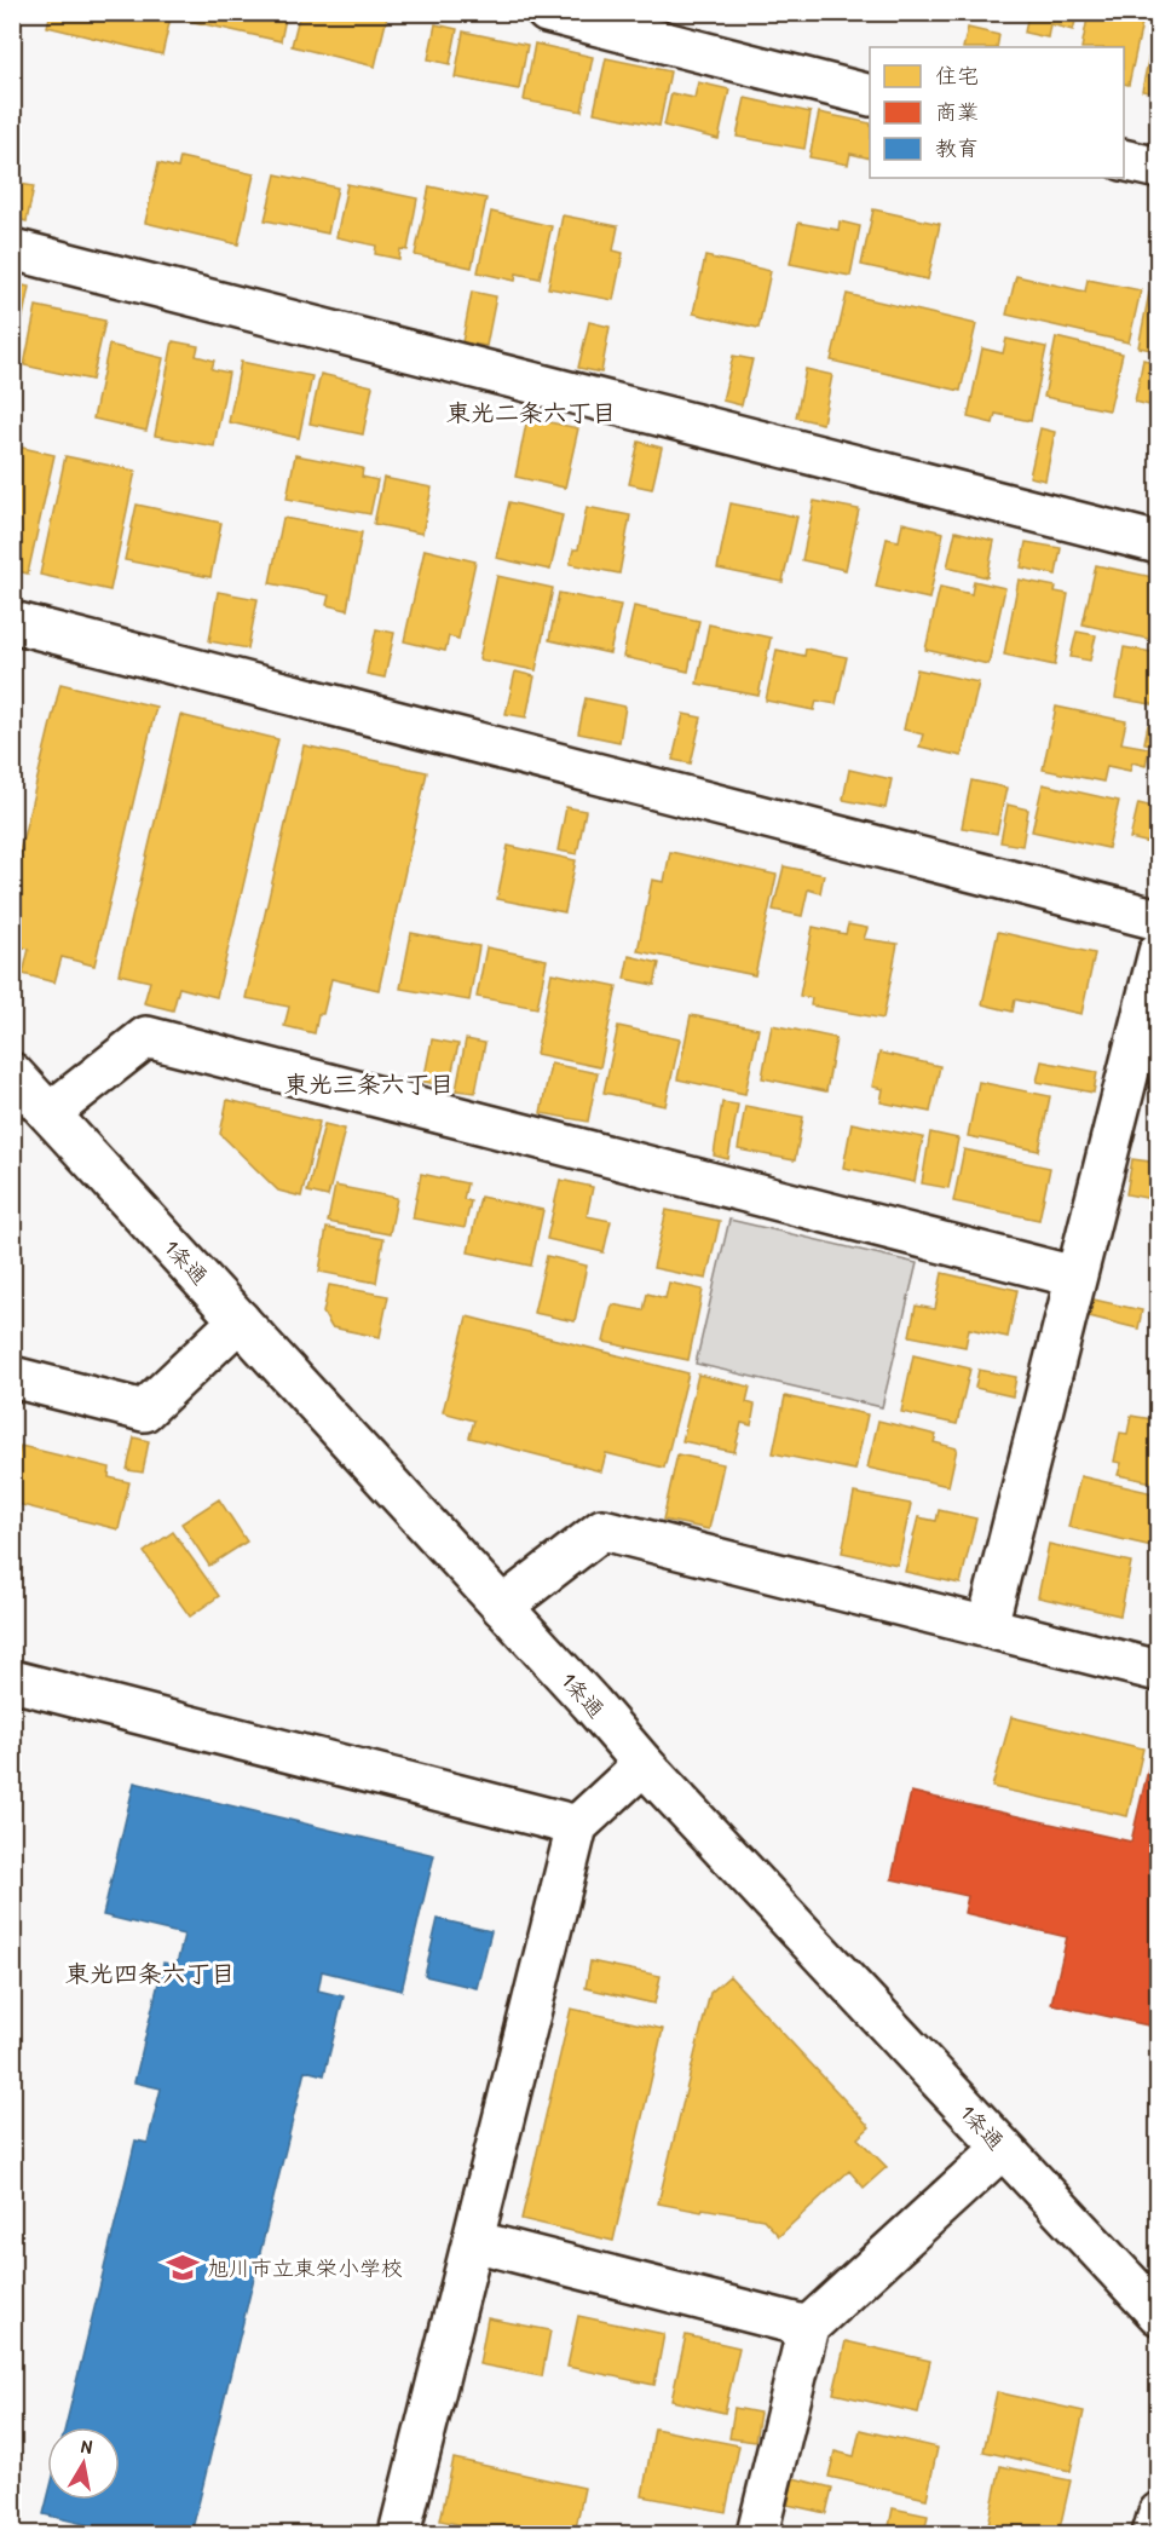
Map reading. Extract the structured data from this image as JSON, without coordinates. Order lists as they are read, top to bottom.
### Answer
{
  "streets": {
    "street": ["1条通"]
  },
  "districts": ["東光二条六丁目", "東光三条六丁目", "東光四条六丁目"],
  "places": {
    "school or university": ["旭川市立東栄小学校"]
  },
  "legend": ["住宅", "商業", "教育"],
  "north": "top"
}
